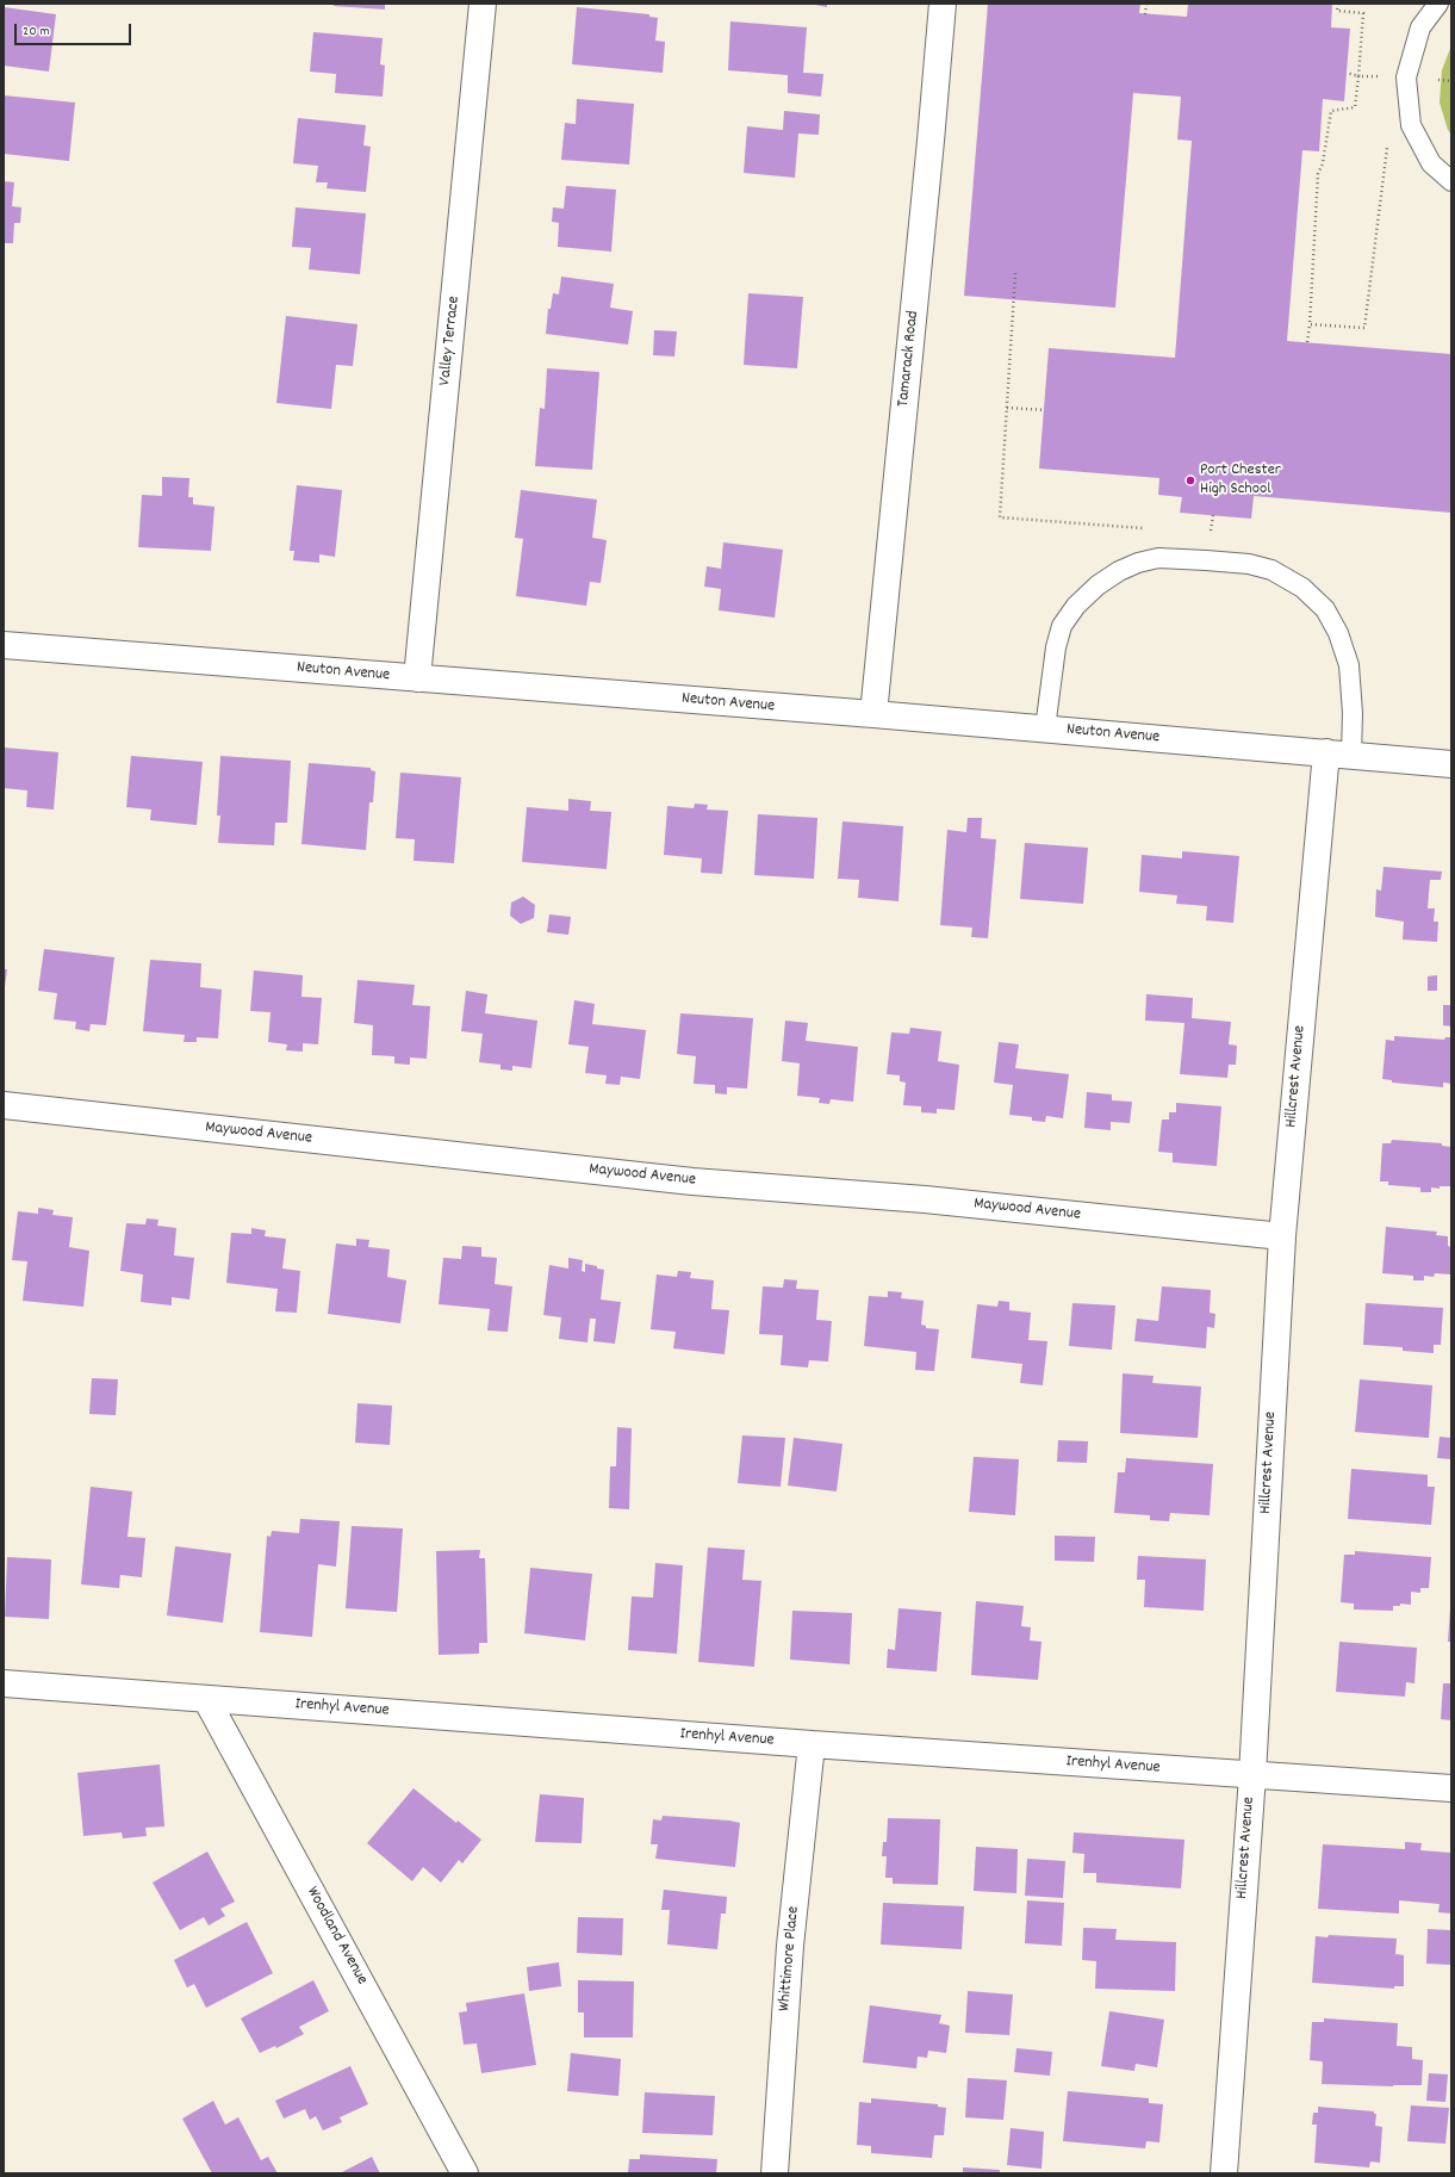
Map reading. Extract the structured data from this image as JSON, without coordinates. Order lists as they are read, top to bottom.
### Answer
{
  "streets": {
    "street": [
      "Valley Terrace",
      "Tamarack Road",
      "Neuton Avenue",
      "Hillcrest Avenue",
      "Maywood Avenue",
      "Irenhyl Avenue",
      "Woodland Avenue",
      "Whittimore Place"
    ]
  },
  "crossings": [
    ["Valley Terrace", "Neuton Avenue"],
    ["Tamarack Road", "Neuton Avenue"],
    ["Neuton Avenue", "Hillcrest Avenue"],
    ["Hillcrest Avenue", "Maywood Avenue"],
    ["Hillcrest Avenue", "Irenhyl Avenue"],
    ["Irenhyl Avenue", "Woodland Avenue"],
    ["Irenhyl Avenue", "Whittimore Place"]
  ],
  "places": ["Port Chester High School"],
  "scale_bar": "20 m"
}
